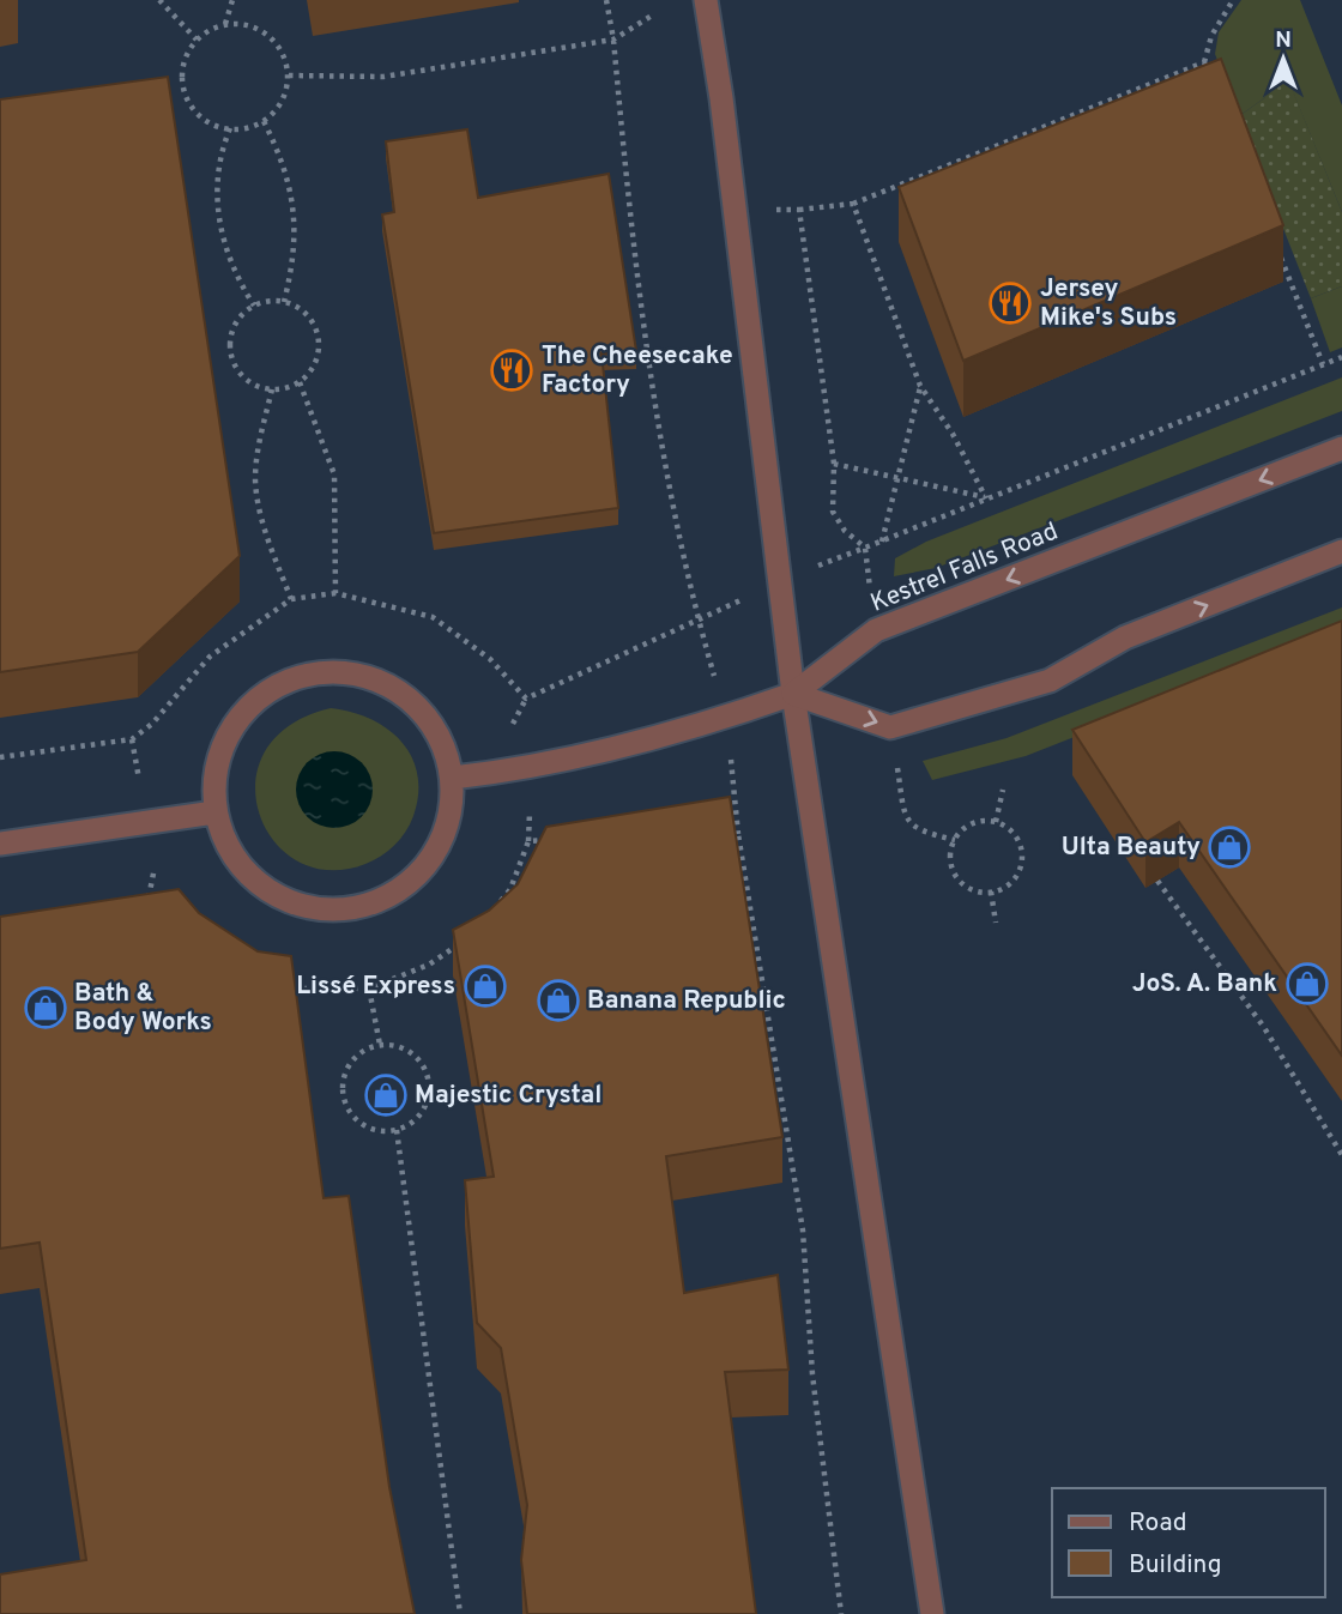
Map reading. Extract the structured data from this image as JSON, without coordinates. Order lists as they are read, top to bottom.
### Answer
{
  "streets": {
    "street": ["Kestrel Falls Road"]
  },
  "places": {
    "restaurant": ["Jersey Mike's Subs", "The Cheesecake Factory"],
    "shop": [
      "Ulta Beauty",
      "JoS. A. Bank",
      "Lissé Express",
      "Banana Republic",
      "Bath & Body Works",
      "Majestic Crystal"
    ]
  },
  "legend": ["Road", "Building"],
  "north": "top"
}
